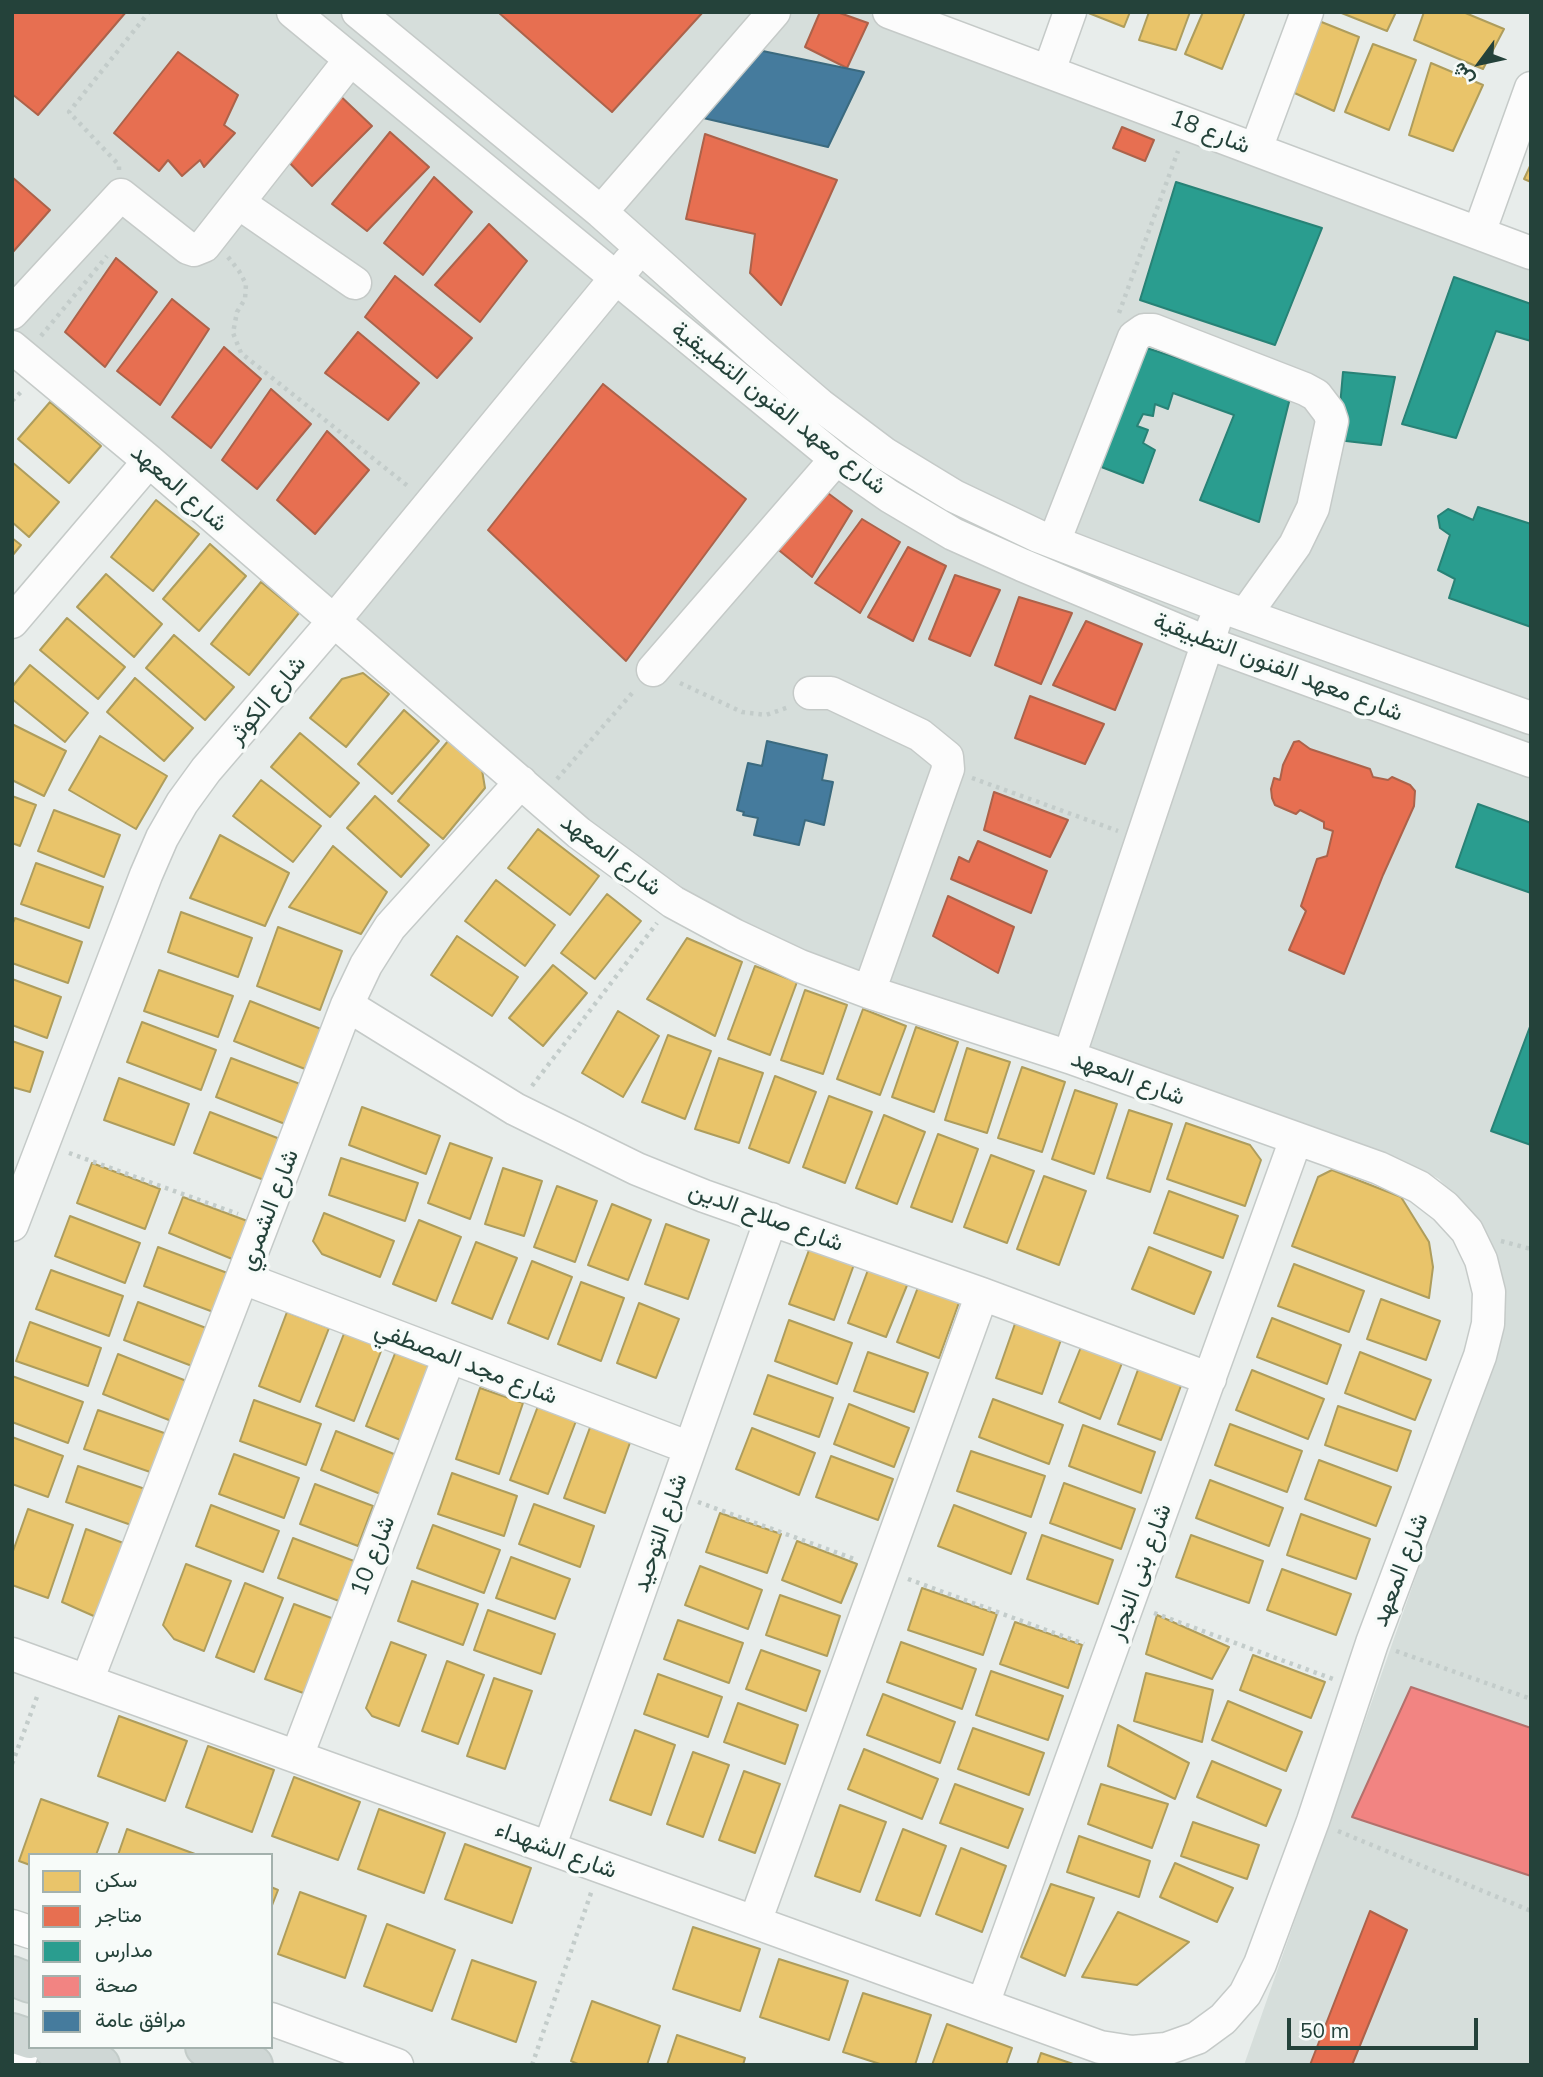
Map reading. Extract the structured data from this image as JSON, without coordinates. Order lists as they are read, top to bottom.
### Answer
{
  "streets": {
    "street": [
      "شارع 18",
      "شارع معهد الفنون التطبيقية",
      "شارع المعهد",
      "شارع الكوثر",
      "شارع الشمري",
      "شارع صلاح الدين",
      "شارع مجد المصطفي",
      "شارع التوحيد",
      "شارع 10",
      "شارع بنى النجار",
      "شارع الشهداء"
    ]
  },
  "crossings": [
    ["شارع معهد الفنون التطبيقية", "شارع الكوثر"],
    ["شارع المعهد", "شارع الكوثر"],
    ["شارع المعهد", "شارع الشمري"],
    ["شارع المعهد", "شارع بنى النجار"],
    ["شارع المعهد", "شارع الشهداء"],
    ["شارع الشمري", "شارع صلاح الدين"],
    ["شارع الشمري", "شارع مجد المصطفي"],
    ["شارع الشمري", "شارع الشهداء"],
    ["شارع صلاح الدين", "شارع التوحيد"],
    ["شارع صلاح الدين", "شارع بنى النجار"],
    ["شارع مجد المصطفي", "شارع التوحيد"],
    ["شارع مجد المصطفي", "شارع 10"],
    ["شارع التوحيد", "شارع الشهداء"],
    ["شارع 10", "شارع الشهداء"],
    ["شارع بنى النجار", "شارع الشهداء"]
  ],
  "legend": [
    "سكن",
    "متاجر",
    "مدارس",
    "صحة",
    "مرافق عامة"
  ],
  "scale_bar": "50 m",
  "north": "bottom left"
}
